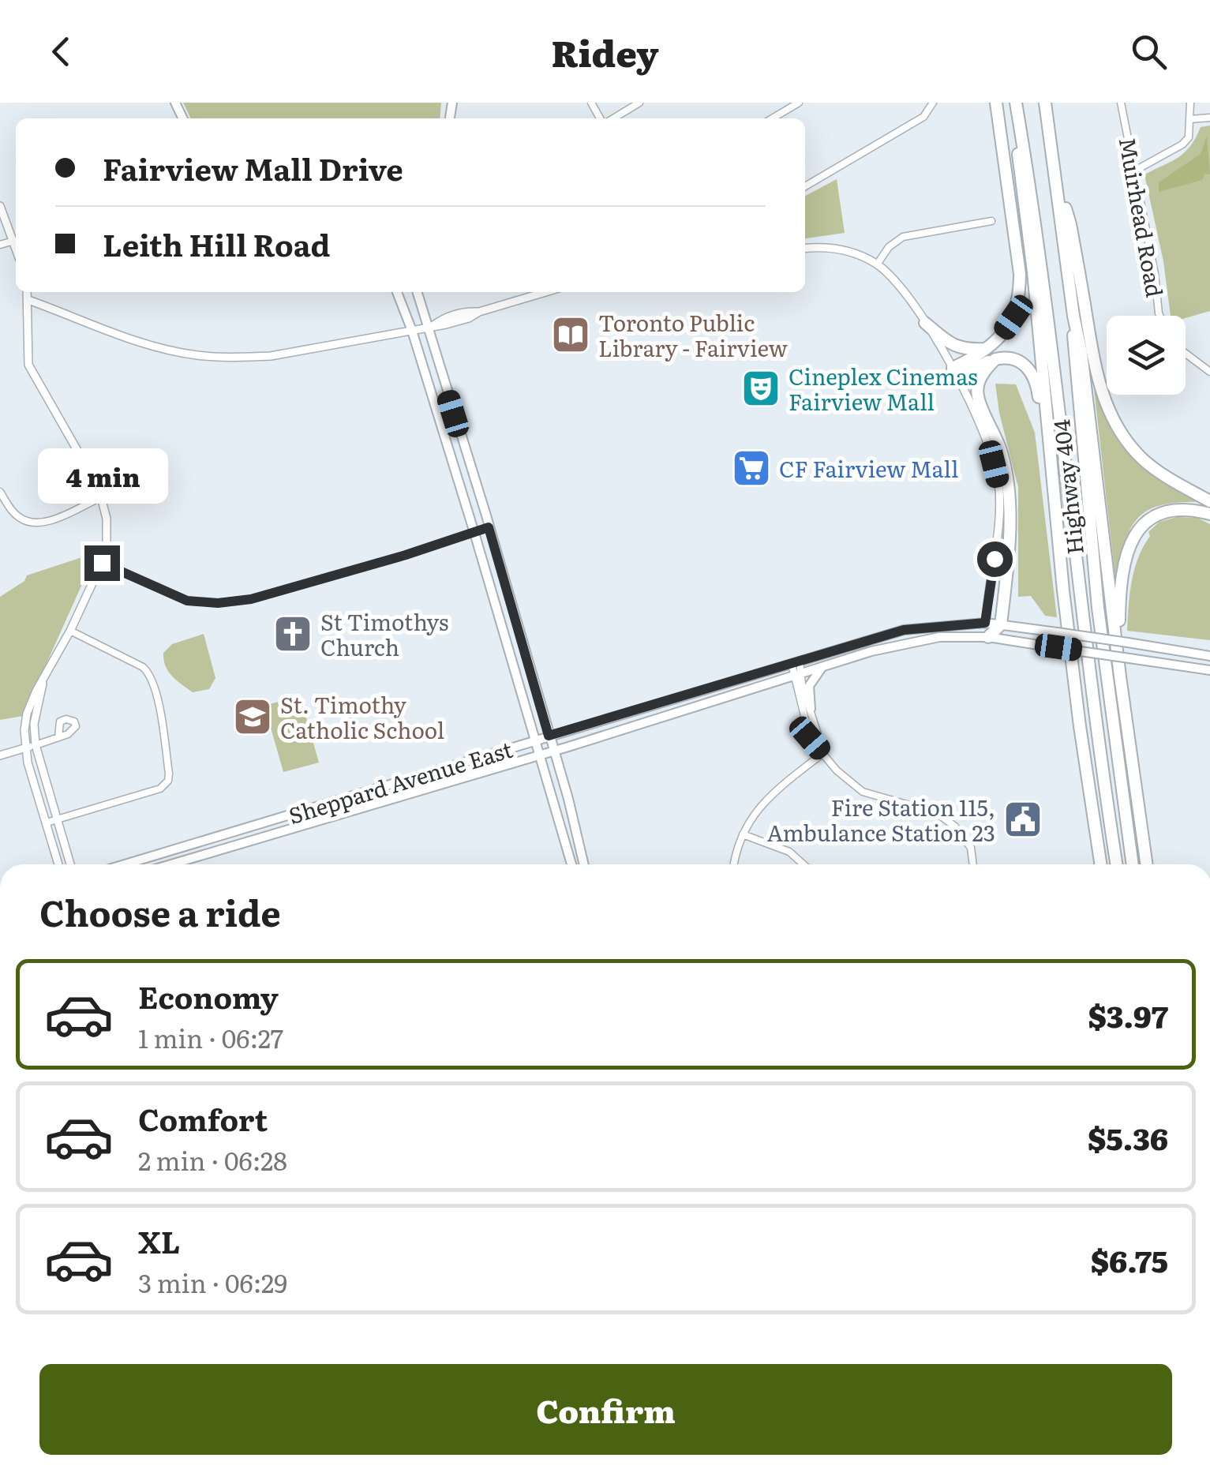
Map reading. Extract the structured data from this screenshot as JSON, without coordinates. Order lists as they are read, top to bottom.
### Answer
{
  "streets": {
    "highway": ["Highway 404"],
    "main road": ["Sheppard Avenue East"],
    "street": ["Muirhead Road"]
  },
  "places": {
    "library": ["Toronto Public Library - Fairview"],
    "theatre": ["Cineplex Cinemas Fairview Mall"],
    "supermarket": ["CF Fairview Mall"],
    "church": ["St Timothys Church"],
    "school or university": ["St. Timothy Catholic School"],
    "public building": ["Fire Station 115, Ambulance Station 23"]
  },
  "page": {
    "header": "Ridey",
    "banner": ["Fairview Mall Drive", "Leith Hill Road"],
    "bubble": "4 min",
    "heading": "Choose a ride",
    "list": [
      {
        "name": "Economy",
        "note": "1 min · 06:27",
        "value": "$3.97"
      },
      {
        "name": "Comfort",
        "note": "2 min · 06:28",
        "value": "$5.36"
      },
      {
        "name": "XL",
        "note": "3 min · 06:29",
        "value": "$6.75"
      }
    ],
    "buttons": "Confirm"
  }
}
